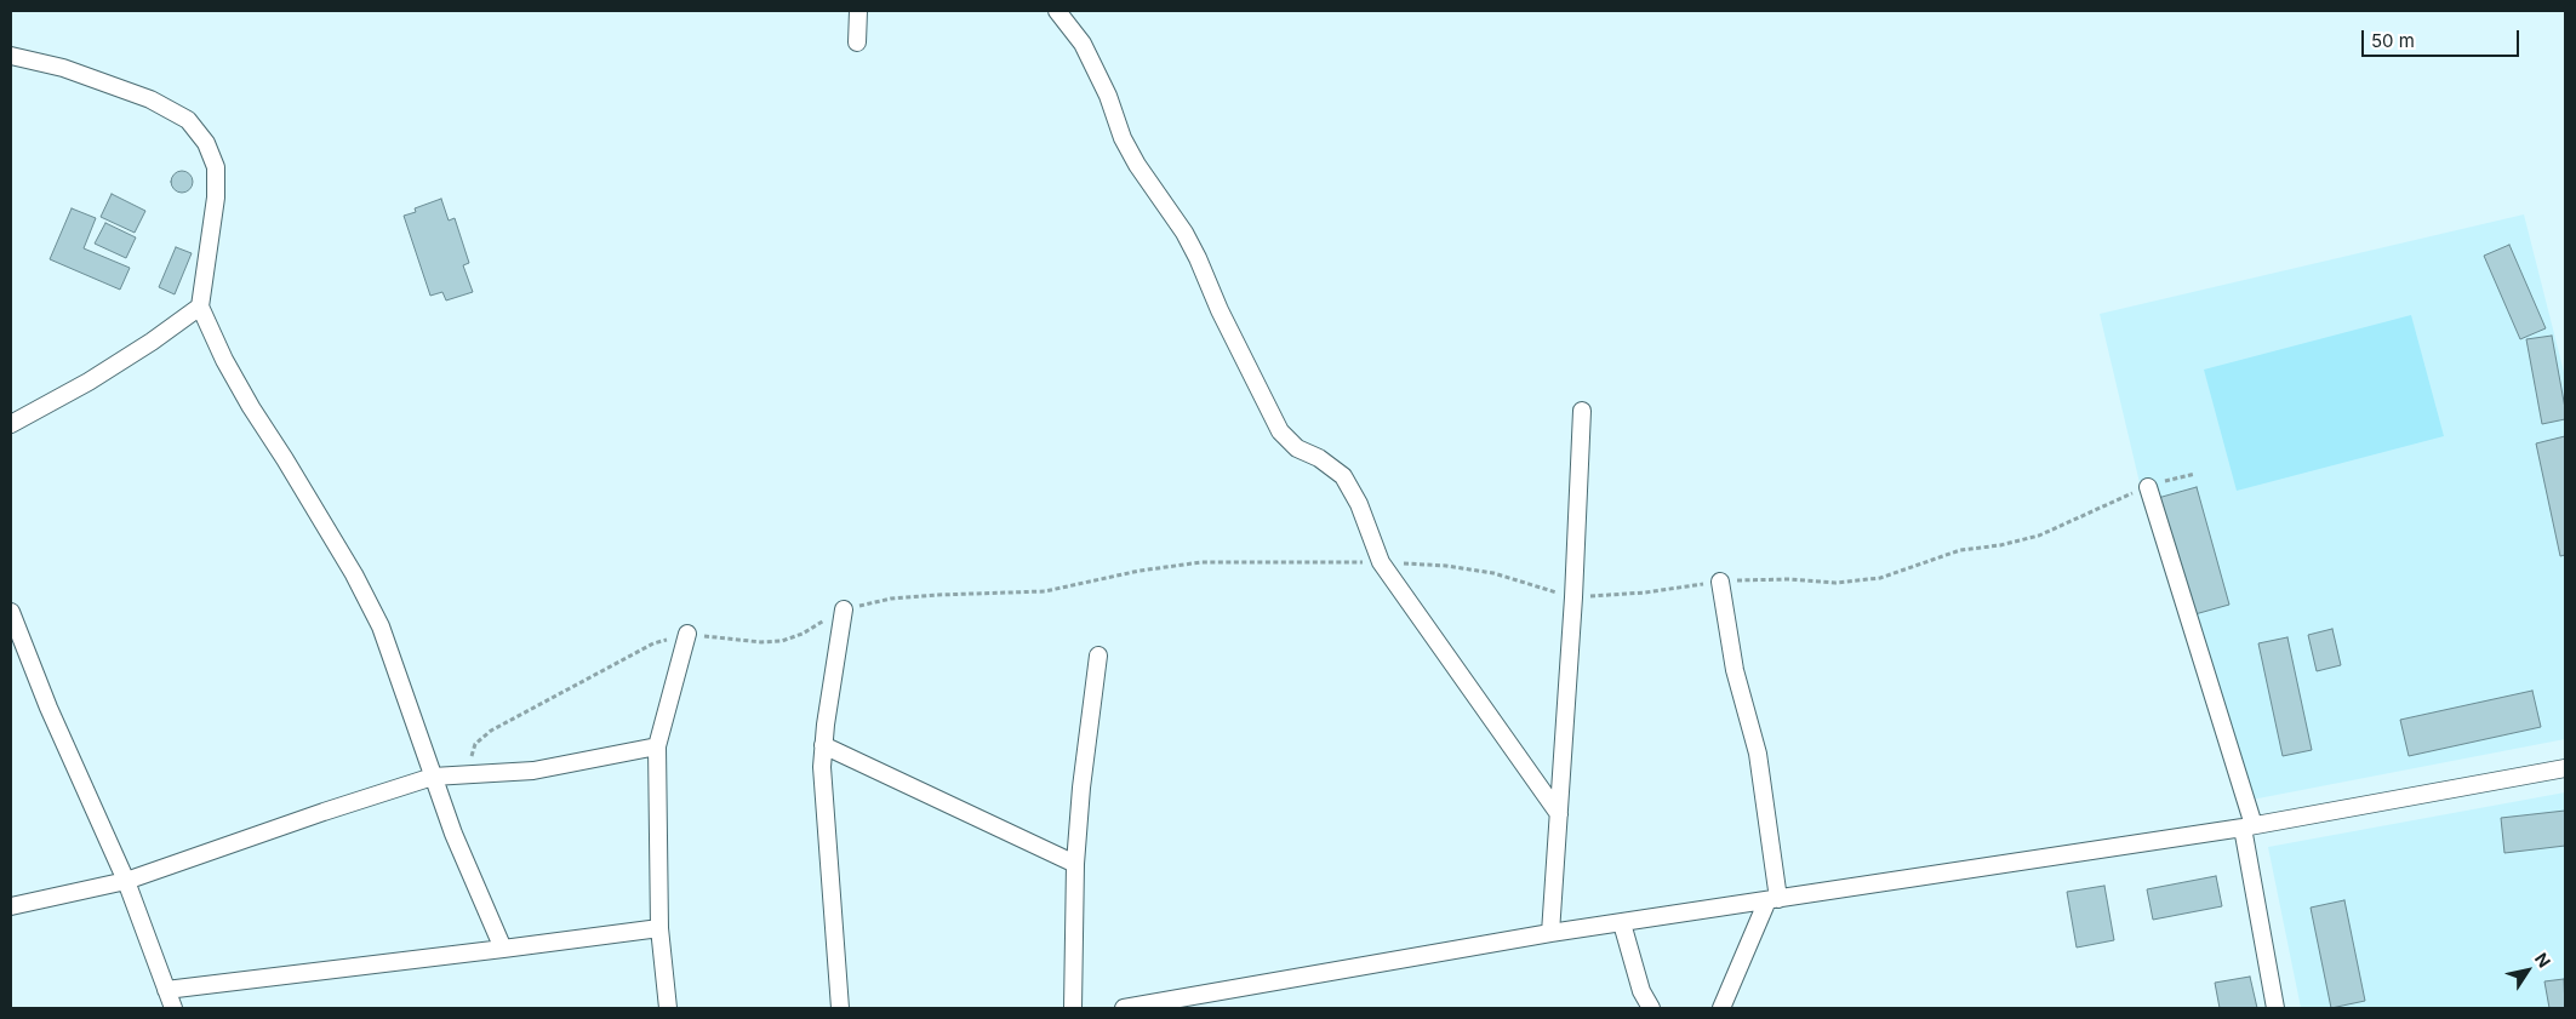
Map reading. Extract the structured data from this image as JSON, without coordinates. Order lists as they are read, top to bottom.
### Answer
{
  "scale_bar": "50 m",
  "north": "top right"
}
